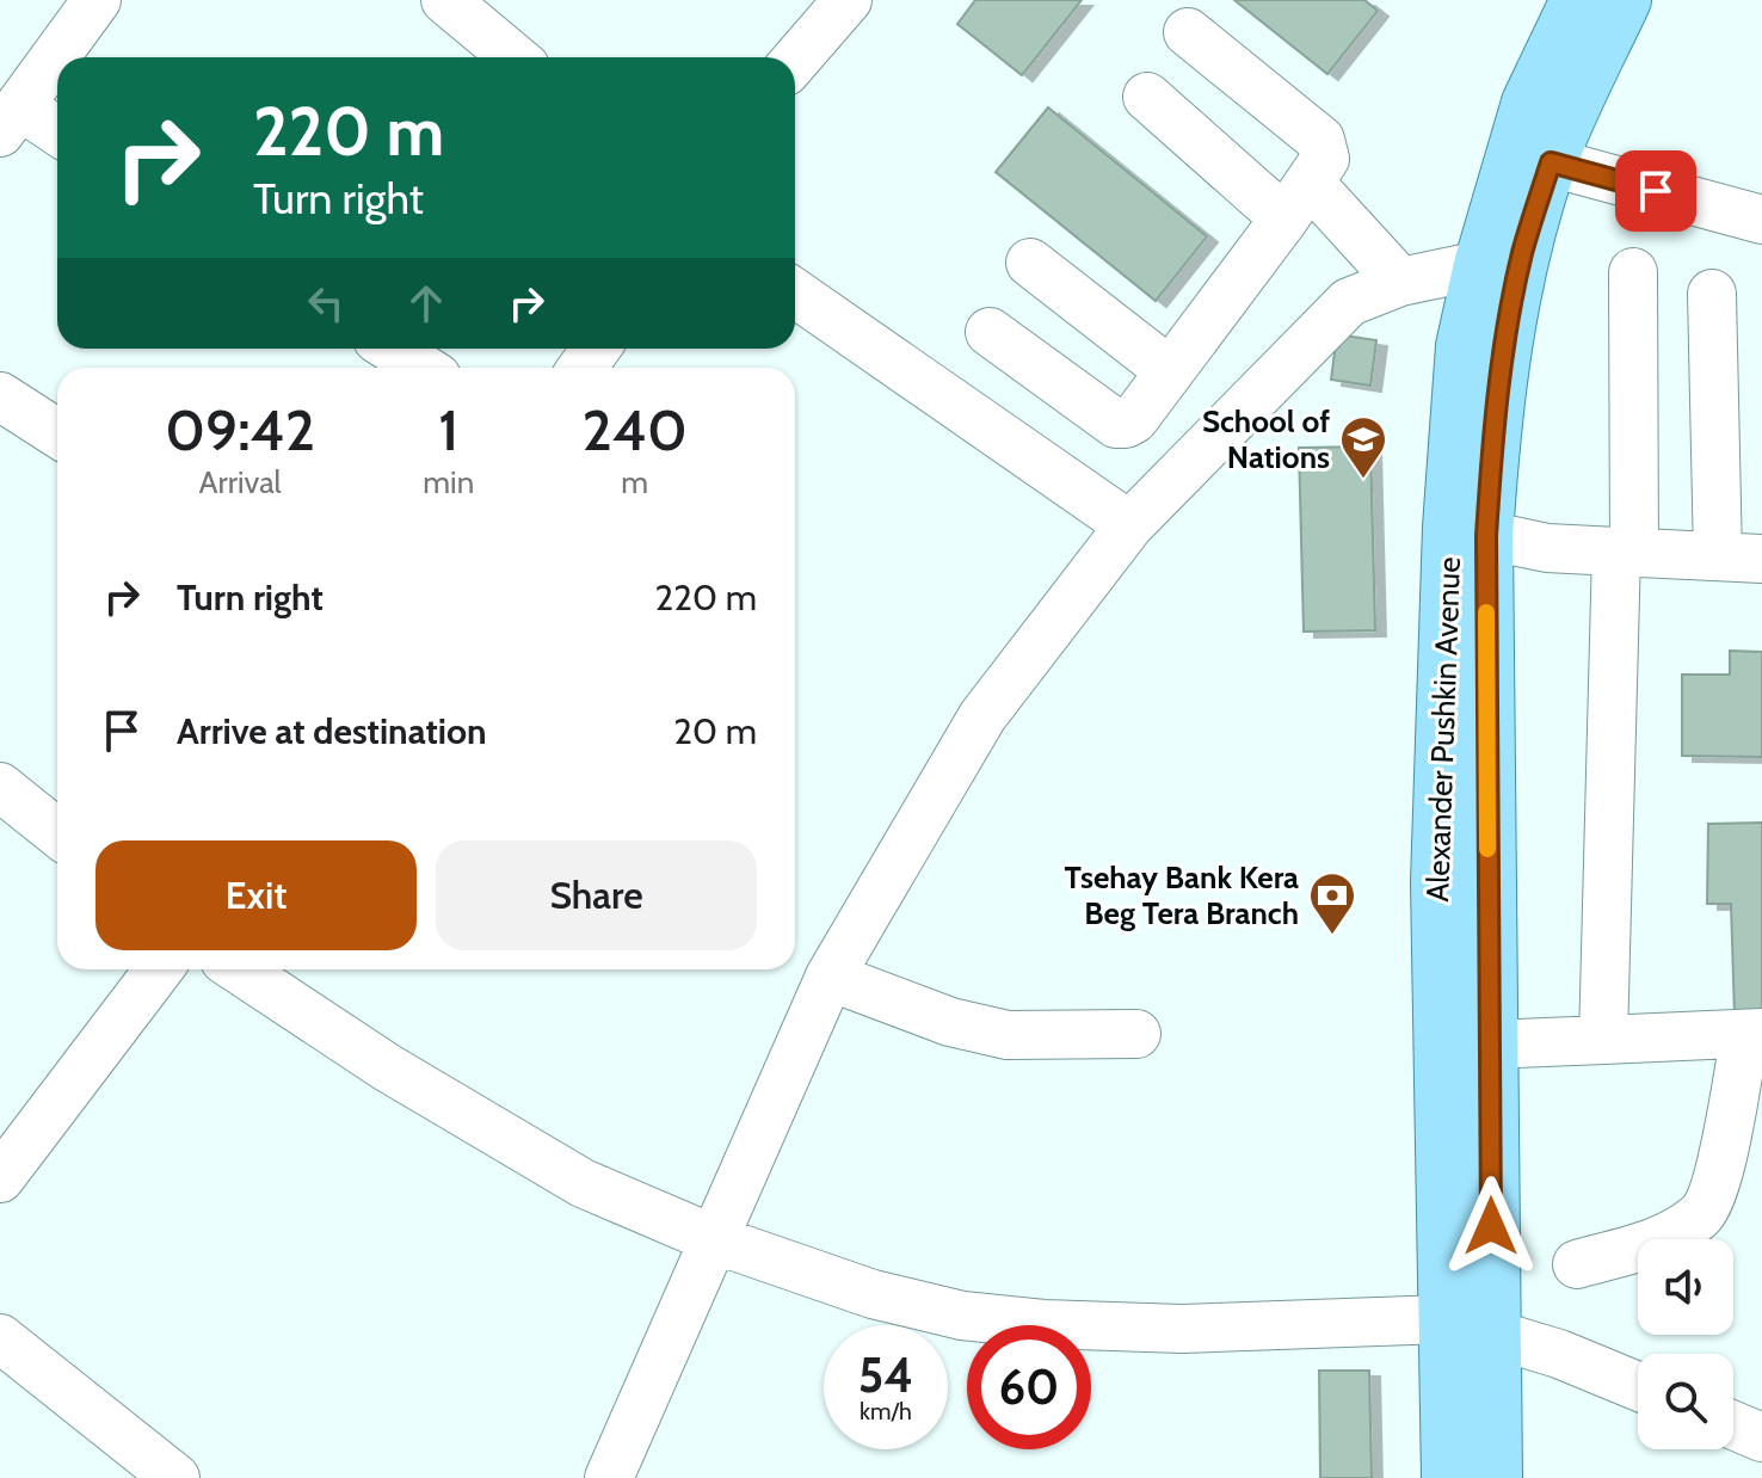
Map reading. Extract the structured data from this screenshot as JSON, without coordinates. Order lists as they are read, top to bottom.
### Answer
{
  "streets": {
    "main road": ["Alexander Pushkin Avenue"]
  },
  "places": {
    "school or university": ["School of Nations"],
    "bank": ["Tsehay Bank Kera Beg Tera Branch"]
  },
  "page": {
    "turn": ["220 m", "Turn right"],
    "eta": [
      "09:42",
      "Arrival",
      "1",
      "min",
      "240",
      "m"
    ],
    "list": [
      {
        "name": "Turn right",
        "value": "220 m"
      },
      {
        "name": "Arrive at destination",
        "value": "20 m"
      }
    ],
    "buttons": ["Exit", "Share"],
    "speed": "54 km/h",
    "limit": "60"
  }
}
